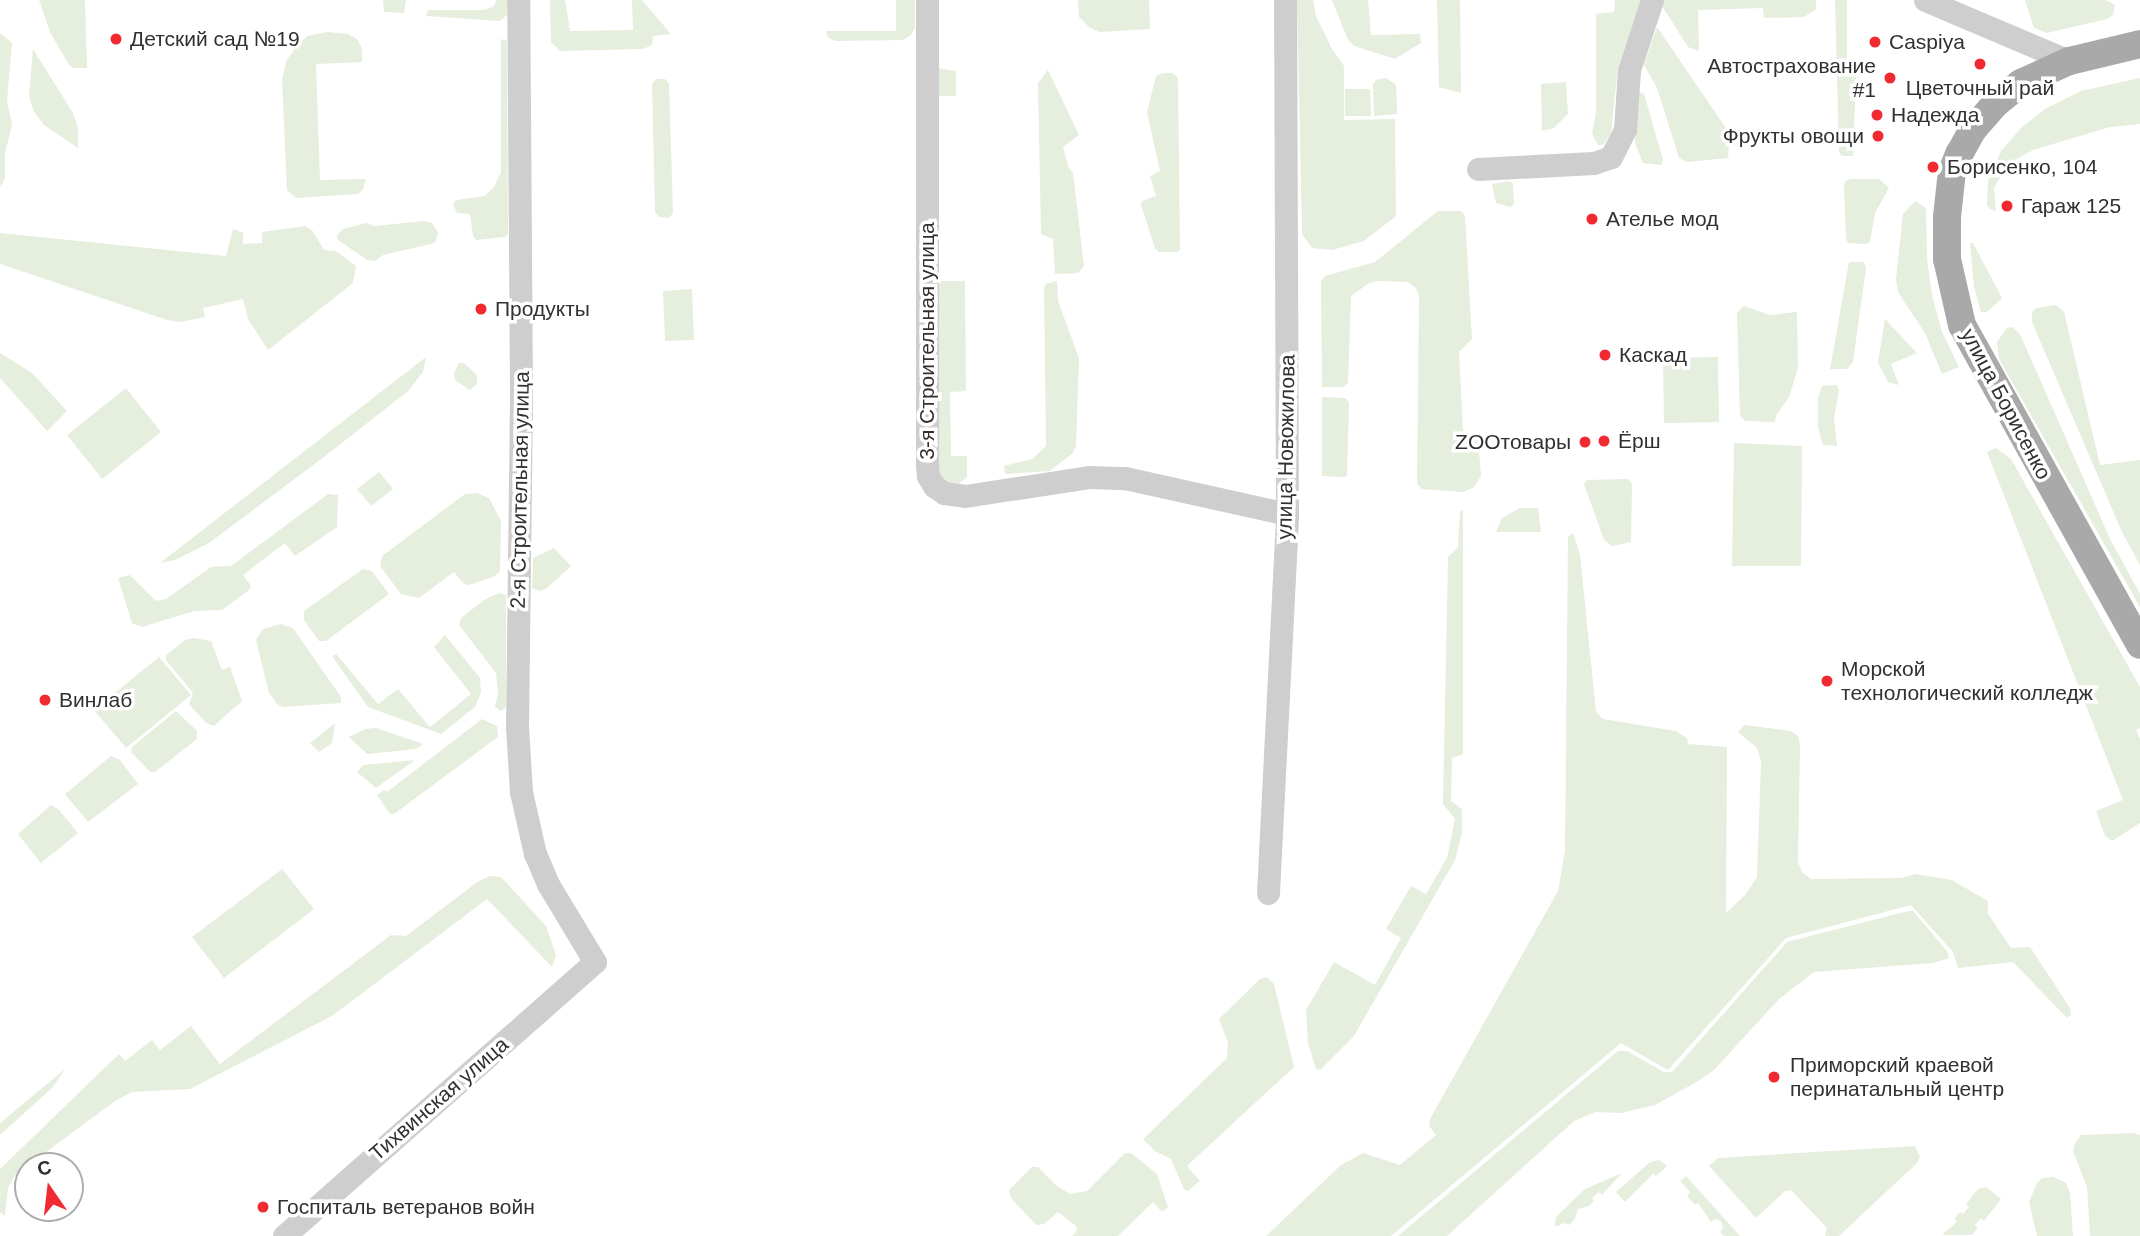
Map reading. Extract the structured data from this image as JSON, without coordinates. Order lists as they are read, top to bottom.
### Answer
{
  "streets": {
    "main road": ["улица Борисенко"],
    "street": [
      "3-я Строительная улица",
      "улица Новожилова",
      "2-я Строительная улица",
      "Тихвинская улица"
    ]
  },
  "crossings": [
    ["3-я Строительная улица", "улица Новожилова"],
    ["2-я Строительная улица", "Тихвинская улица"]
  ],
  "places": [
    "Детский сад №19",
    "Caspiya",
    "Цветочный рай",
    "Автострахование #1",
    "Надежда",
    "Фрукты овощи",
    "Борисенко, 104",
    "Гараж 125",
    "Ателье мод",
    "Продукты",
    "Каскад",
    "Ёрш",
    "ZOOтовары",
    "Морской технологический колледж",
    "Винлаб",
    "Приморский краевой перинатальный центр",
    "Госпиталь ветеранов войн"
  ],
  "north": "top"
}
